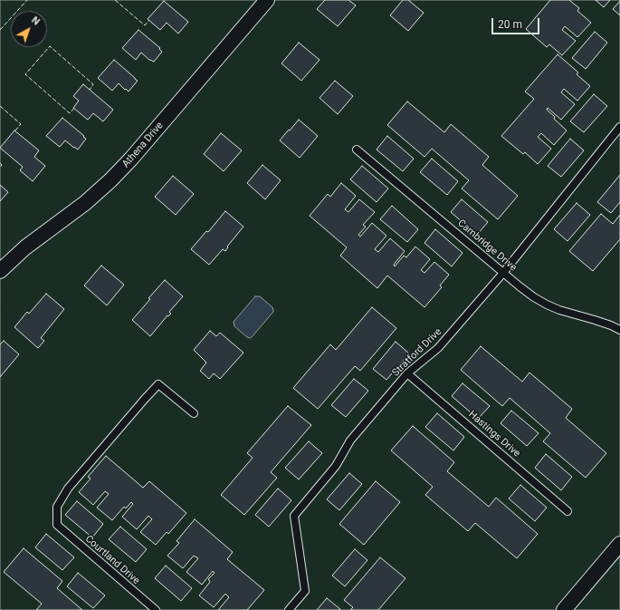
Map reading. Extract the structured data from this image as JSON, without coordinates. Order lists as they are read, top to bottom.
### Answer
{
  "streets": {
    "street": ["Athena Drive"],
    "lane": [
      "Cambridge Drive",
      "Stratford Drive",
      "Hastings Drive",
      "Courtland Drive"
    ]
  },
  "crossings": [
    ["Cambridge Drive", "Stratford Drive"],
    ["Stratford Drive", "Hastings Drive"]
  ],
  "scale_bar": "20 m",
  "north": "top right"
}
